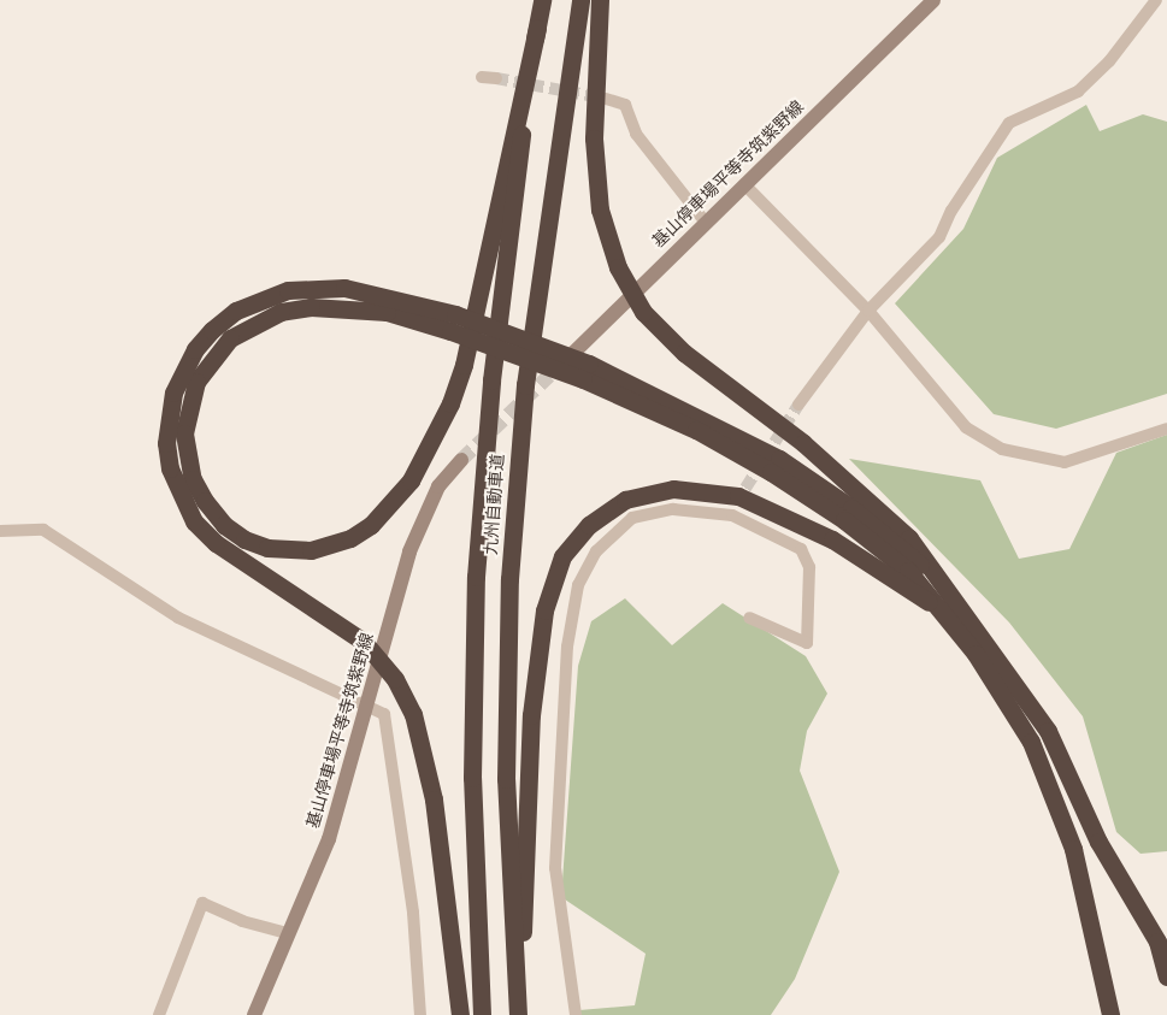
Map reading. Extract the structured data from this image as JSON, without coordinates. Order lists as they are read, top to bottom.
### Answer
{
  "streets": {
    "highway": ["九州自動車道"],
    "main road": ["基山停車場平等寺筑紫野線"]
  }
}
